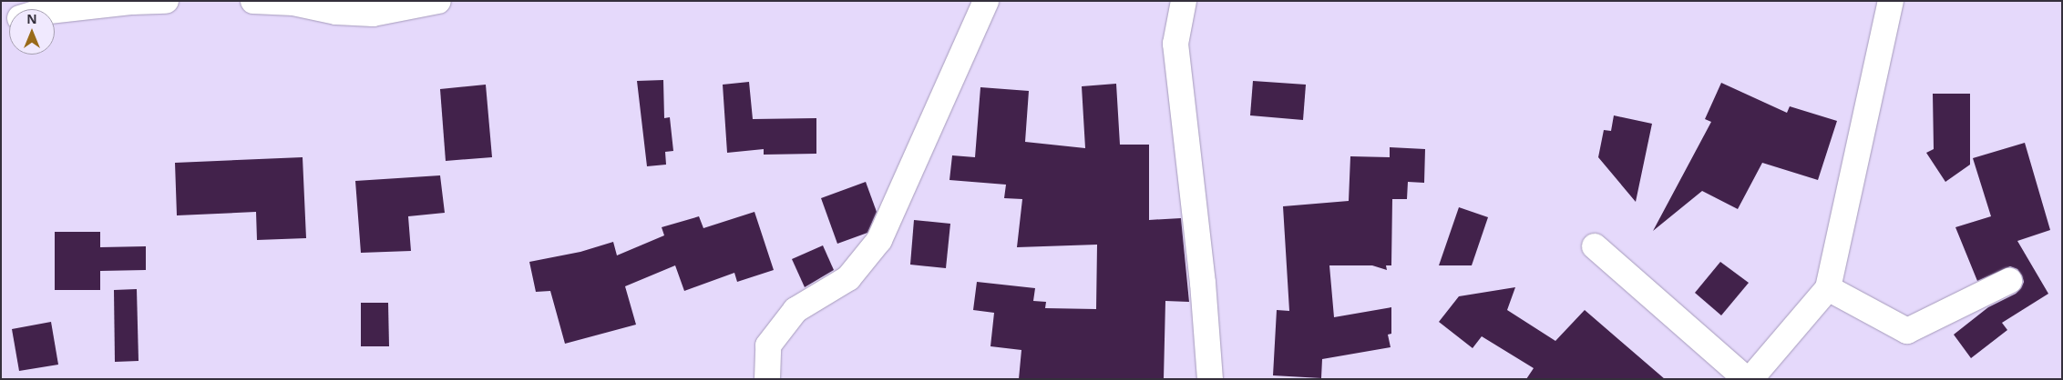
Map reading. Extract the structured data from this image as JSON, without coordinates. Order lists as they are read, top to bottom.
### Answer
{
  "north": "top"
}
